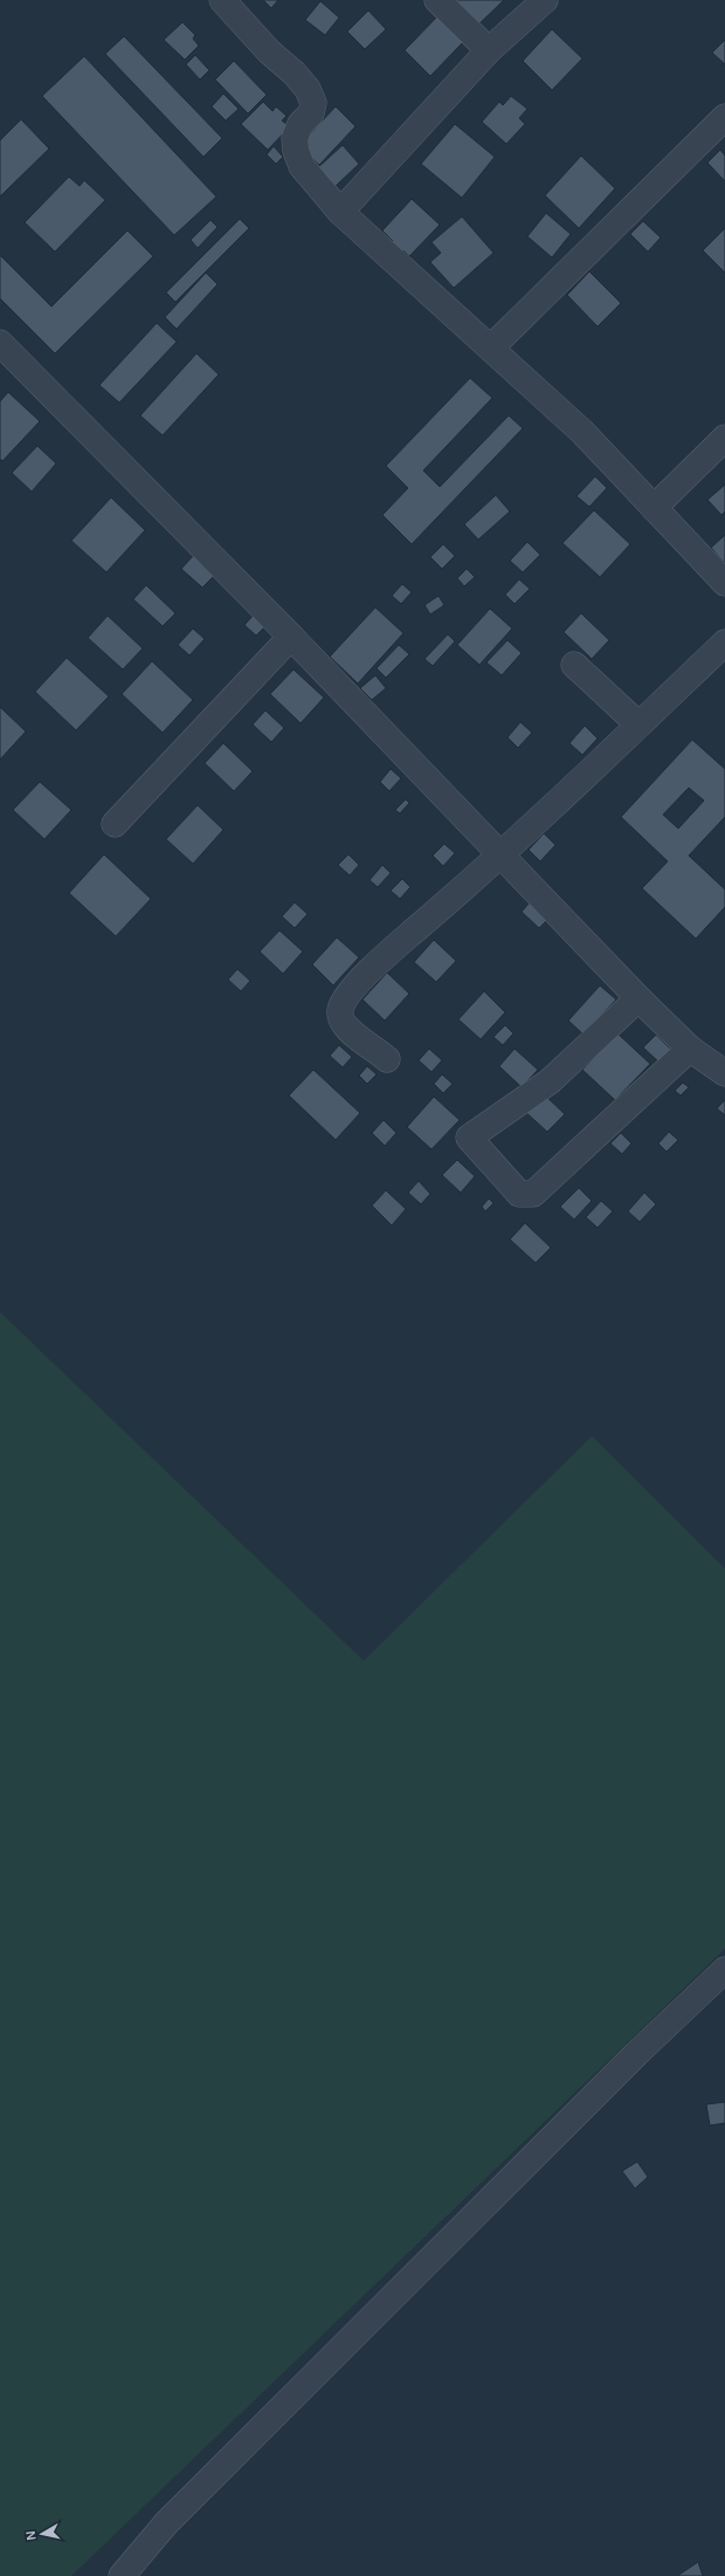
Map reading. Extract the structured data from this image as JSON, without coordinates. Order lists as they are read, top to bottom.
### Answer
{
  "north": "left"
}
